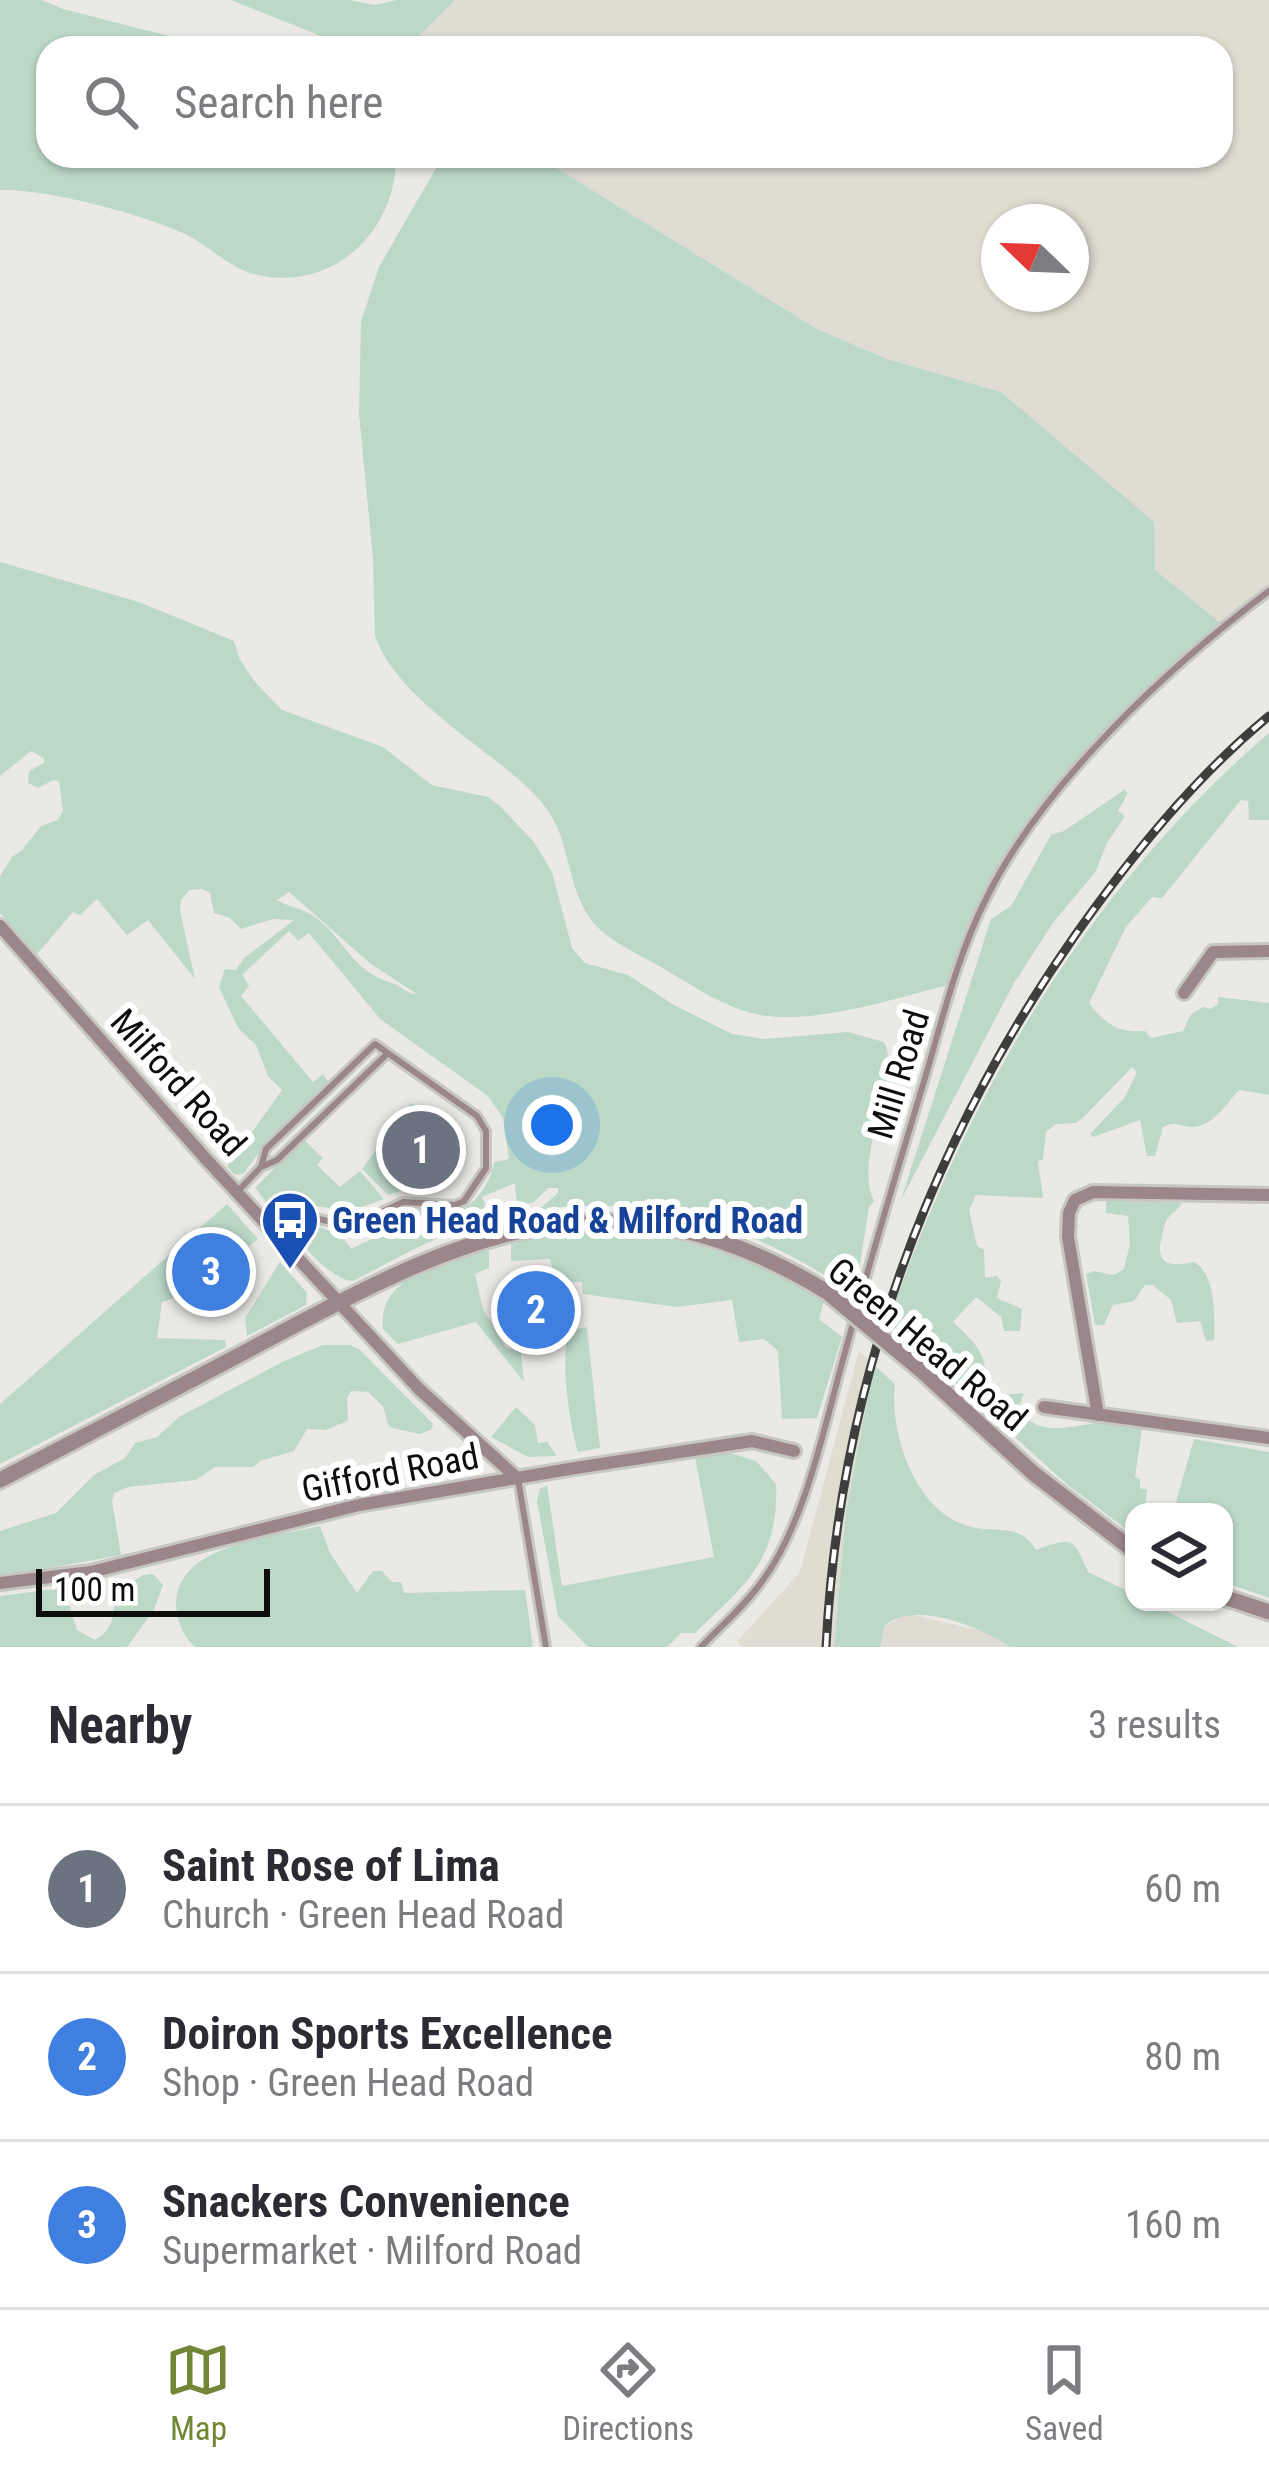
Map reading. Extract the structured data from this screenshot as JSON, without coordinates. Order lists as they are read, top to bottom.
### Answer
{
  "streets": {
    "street": ["Milford Road", "Green Head Road", "Gifford Road"],
    "lane": ["Mill Road"]
  },
  "crossings": [
    ["Milford Road", "Green Head Road"],
    ["Milford Road", "Gifford Road"]
  ],
  "places": {
    "bus stop": ["Green Head Road & Milford Road"]
  },
  "scale_bar": "100 m",
  "north": "top left",
  "page": {
    "search": "Search here",
    "pins": ["1", "3", "2"],
    "scale": "100 m",
    "heading": ["Nearby", "3 results"],
    "list": [
      {
        "mark": "1",
        "name": "Saint Rose of Lima",
        "note": "Church · Green Head Road",
        "value": "60 m"
      },
      {
        "mark": "2",
        "name": "Doiron Sports Excellence",
        "note": "Shop · Green Head Road",
        "value": "80 m"
      },
      {
        "mark": "3",
        "name": "Snackers Convenience",
        "note": "Supermarket · Milford Road",
        "value": "160 m"
      }
    ],
    "nav": ["Map", "Directions", "Saved"]
  }
}
